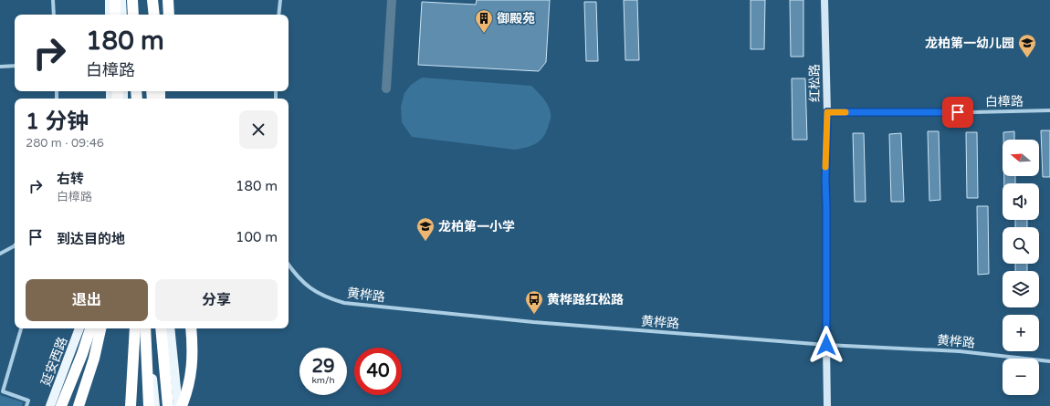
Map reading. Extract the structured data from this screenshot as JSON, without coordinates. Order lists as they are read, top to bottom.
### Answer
{
  "streets": {
    "main road": ["延安西路"],
    "street": ["红松路", "白樟路", "黄桦路"]
  },
  "crossings": [
    ["红松路", "白樟路"],
    ["红松路", "黄桦路"]
  ],
  "places": {
    "building": ["御殿苑"],
    "school or university": ["龙柏第一幼儿园", "龙柏第一小学"],
    "bus stop": ["黄桦路红松路"]
  },
  "north": "left",
  "page": {
    "turn": ["180 m", "白樟路"],
    "heading": ["1 分钟", "280 m · 09:46"],
    "map_buttons": ["+", "−"],
    "list": [
      {
        "name": "右转",
        "note": "白樟路",
        "value": "180 m"
      },
      {
        "name": "到达目的地",
        "value": "100 m"
      }
    ],
    "buttons": ["退出", "分享"],
    "speed": "29 km/h",
    "limit": "40"
  }
}
